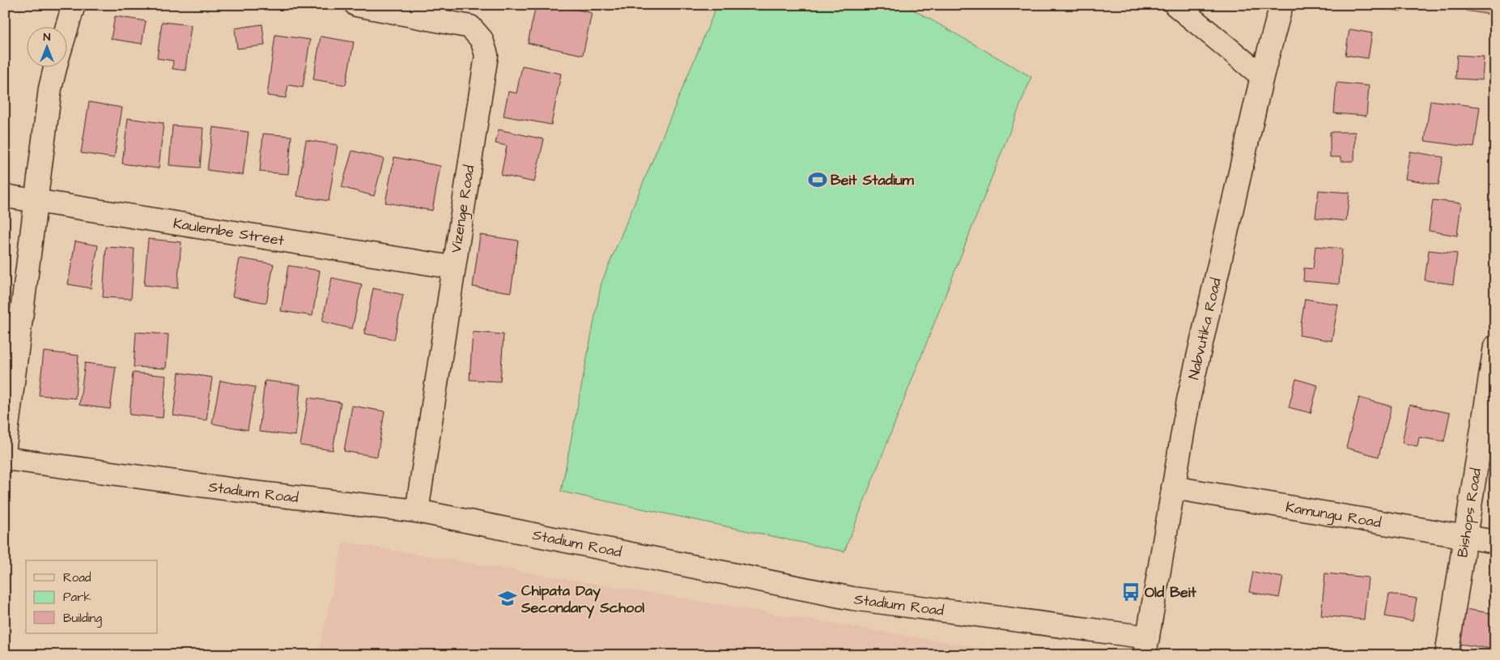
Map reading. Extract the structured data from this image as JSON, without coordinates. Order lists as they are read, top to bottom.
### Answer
{
  "streets": {
    "street": [
      "Vizenge Road",
      "Kaulembe Street",
      "Nabvutika Road",
      "Stadium Road",
      "Bishops Road",
      "Kamungu Road"
    ]
  },
  "crossings": [
    ["Vizenge Road", "Kaulembe Street"],
    ["Vizenge Road", "Stadium Road"],
    ["Nabvutika Road", "Stadium Road"],
    ["Nabvutika Road", "Kamungu Road"],
    ["Bishops Road", "Kamungu Road"]
  ],
  "places": {
    "sports": ["Beit Stadium"],
    "bus stop": ["Old Beit"],
    "school or university": ["Chipata Day Secondary School"]
  },
  "legend": ["Road", "Park", "Building"],
  "north": "top"
}
